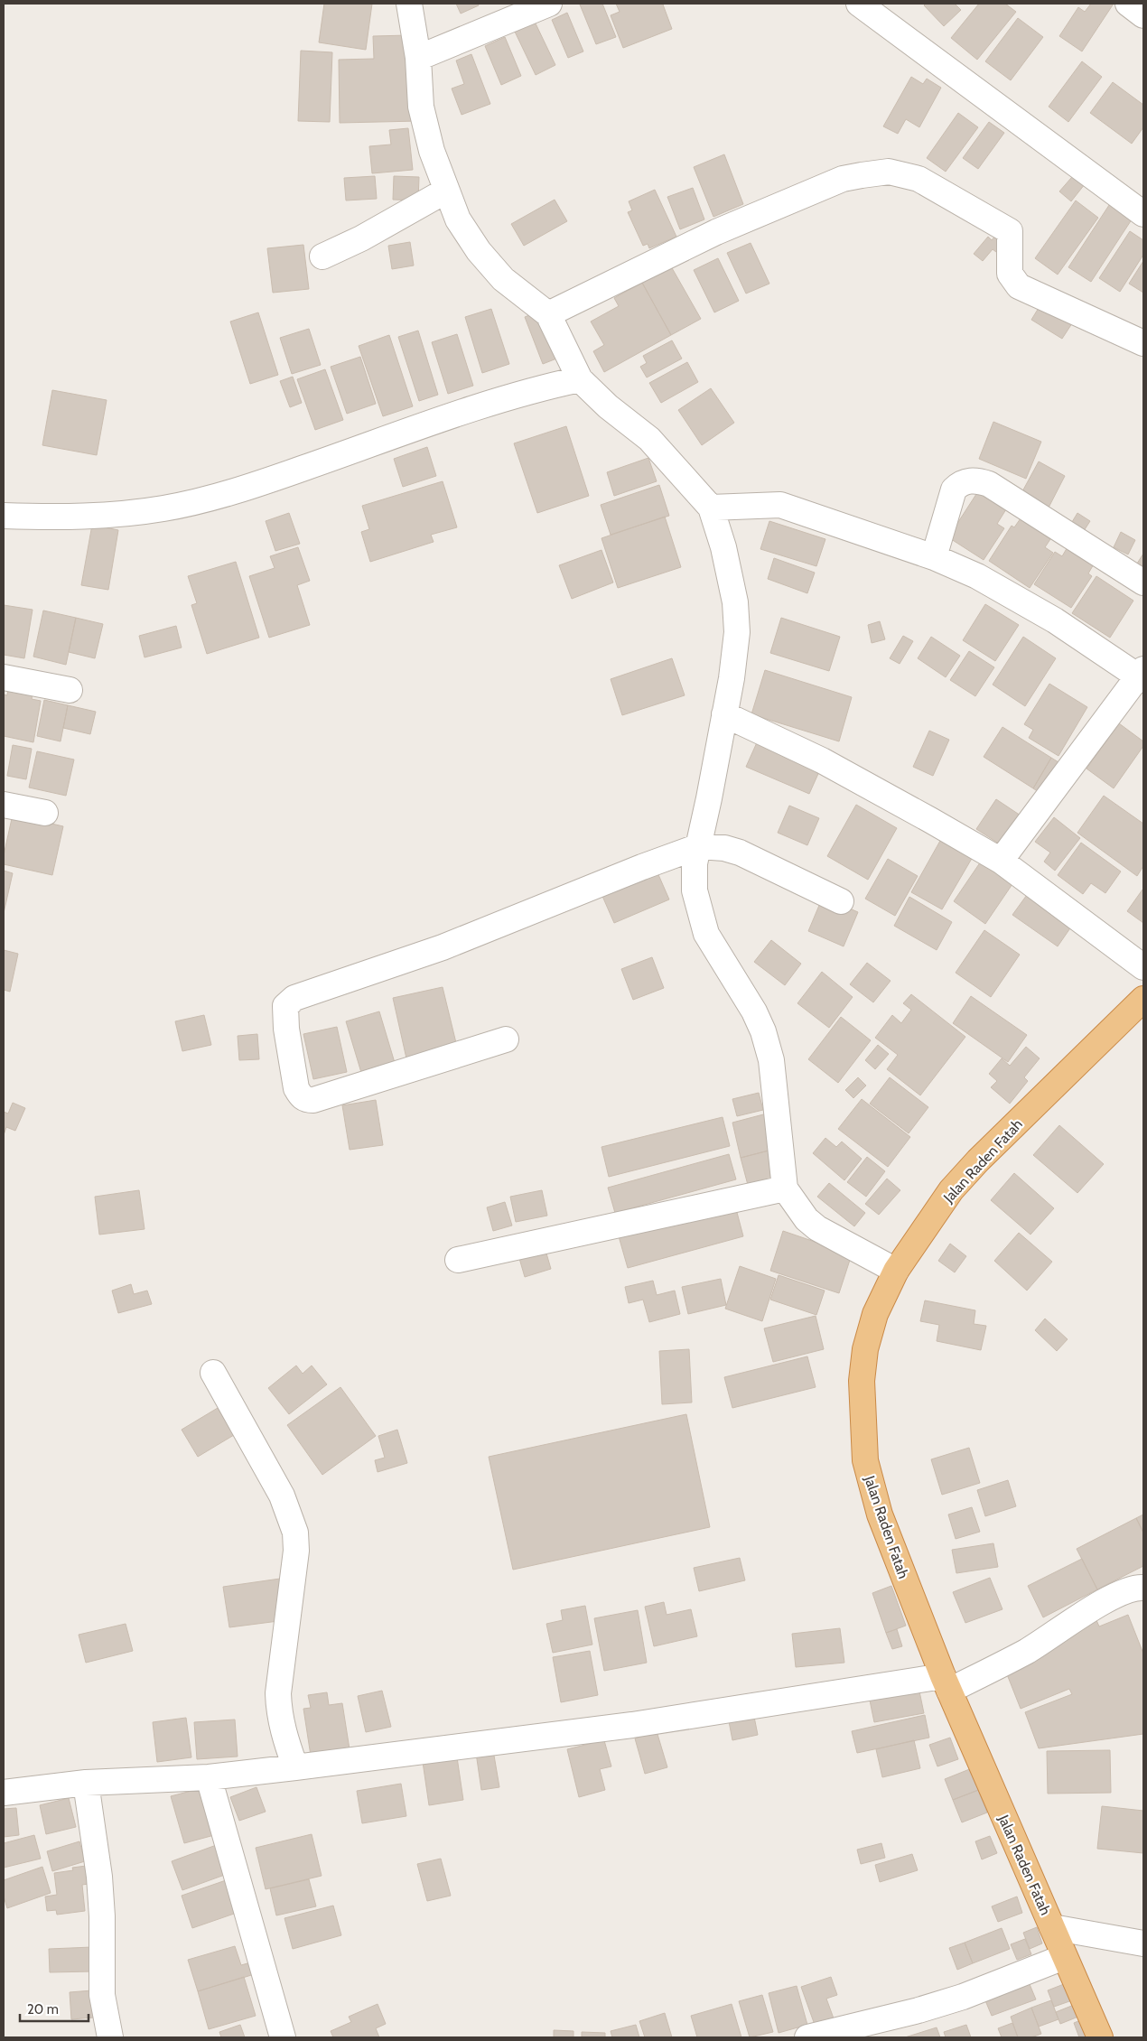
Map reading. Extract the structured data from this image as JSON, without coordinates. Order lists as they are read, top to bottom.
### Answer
{
  "streets": {
    "highway": ["Jalan Raden Fatah"]
  },
  "scale_bar": "20 m"
}
